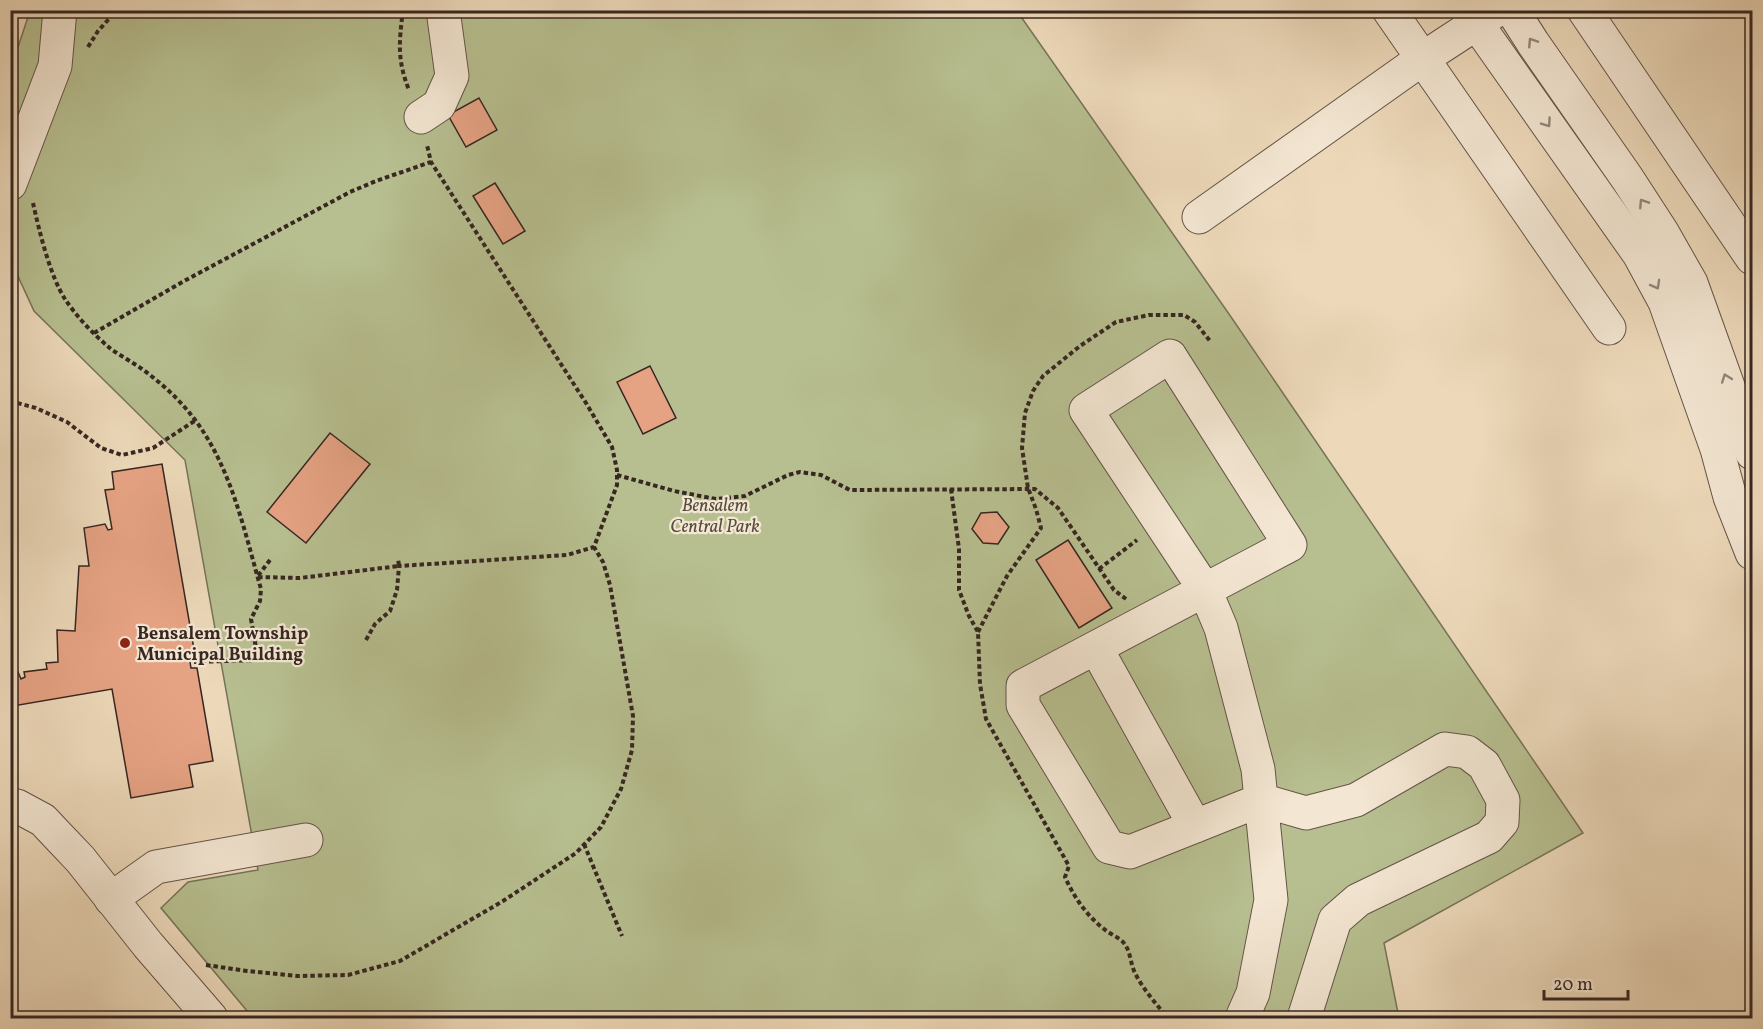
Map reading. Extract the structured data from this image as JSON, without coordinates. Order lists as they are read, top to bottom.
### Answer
{
  "parks": ["Bensalem Central Park"],
  "places": ["Bensalem Township Municipal Building"],
  "scale_bar": "20 m"
}
